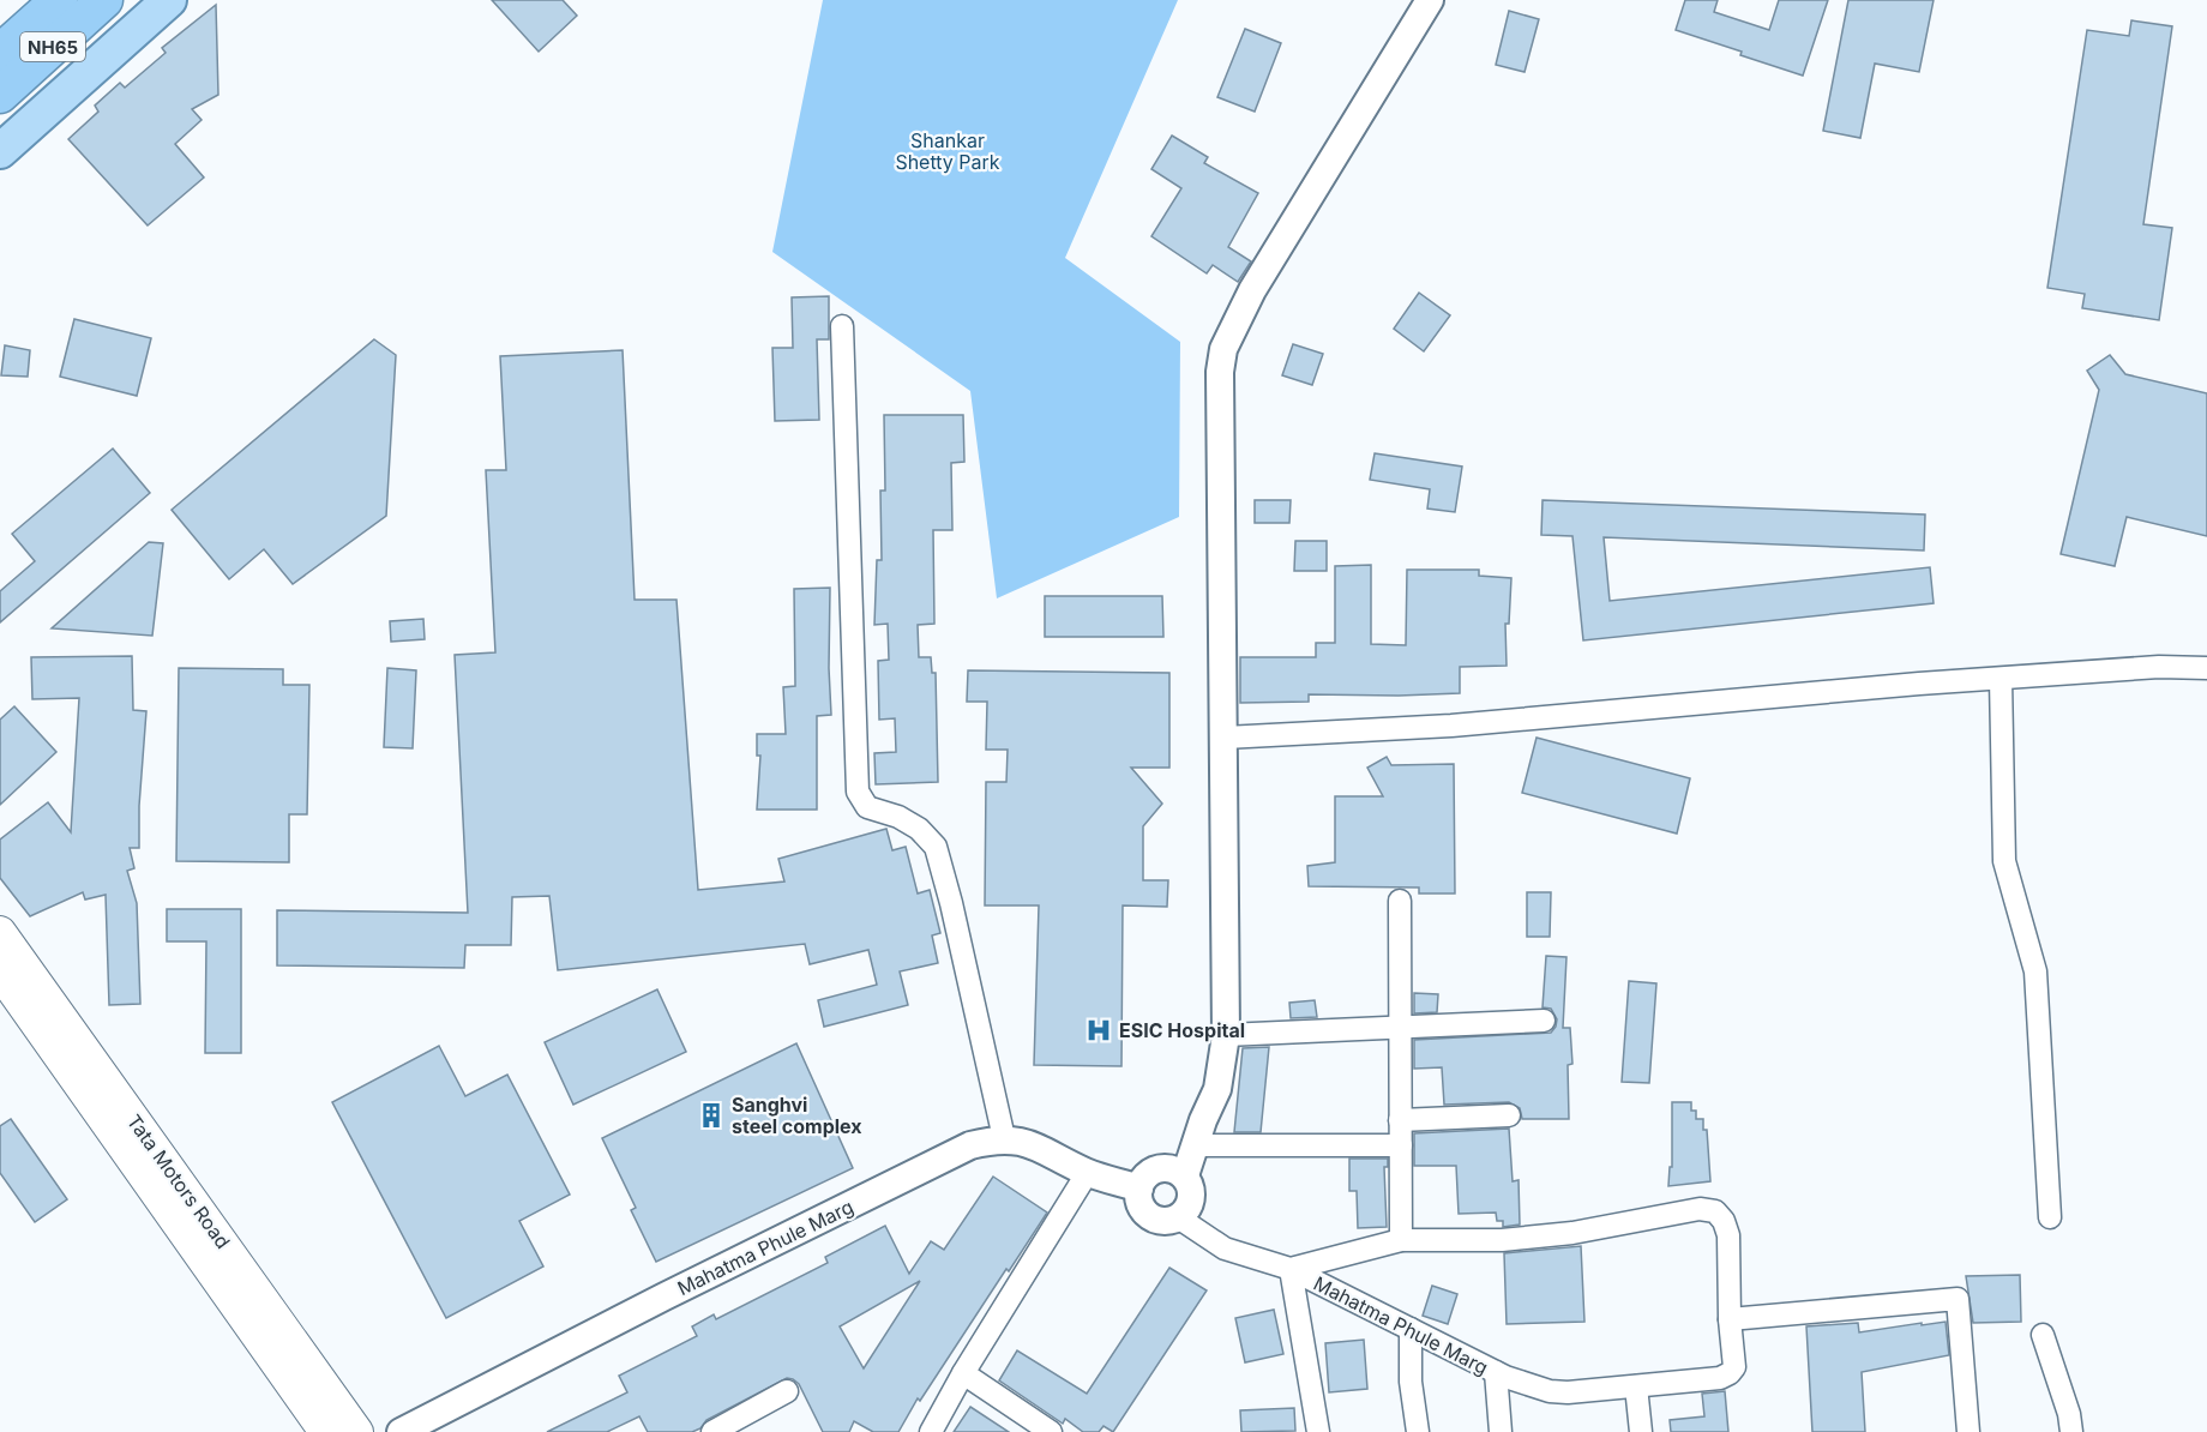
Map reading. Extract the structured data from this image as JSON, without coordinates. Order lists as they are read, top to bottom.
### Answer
{
  "streets": {
    "highway": ["NH65"],
    "main road": ["Tata Motors Road"],
    "street": ["Mahatma Phule Marg"]
  },
  "parks": ["Shankar Shetty Park"],
  "places": {
    "hospital": ["ESIC Hospital"],
    "building": ["Sanghvi steel complex"]
  }
}
